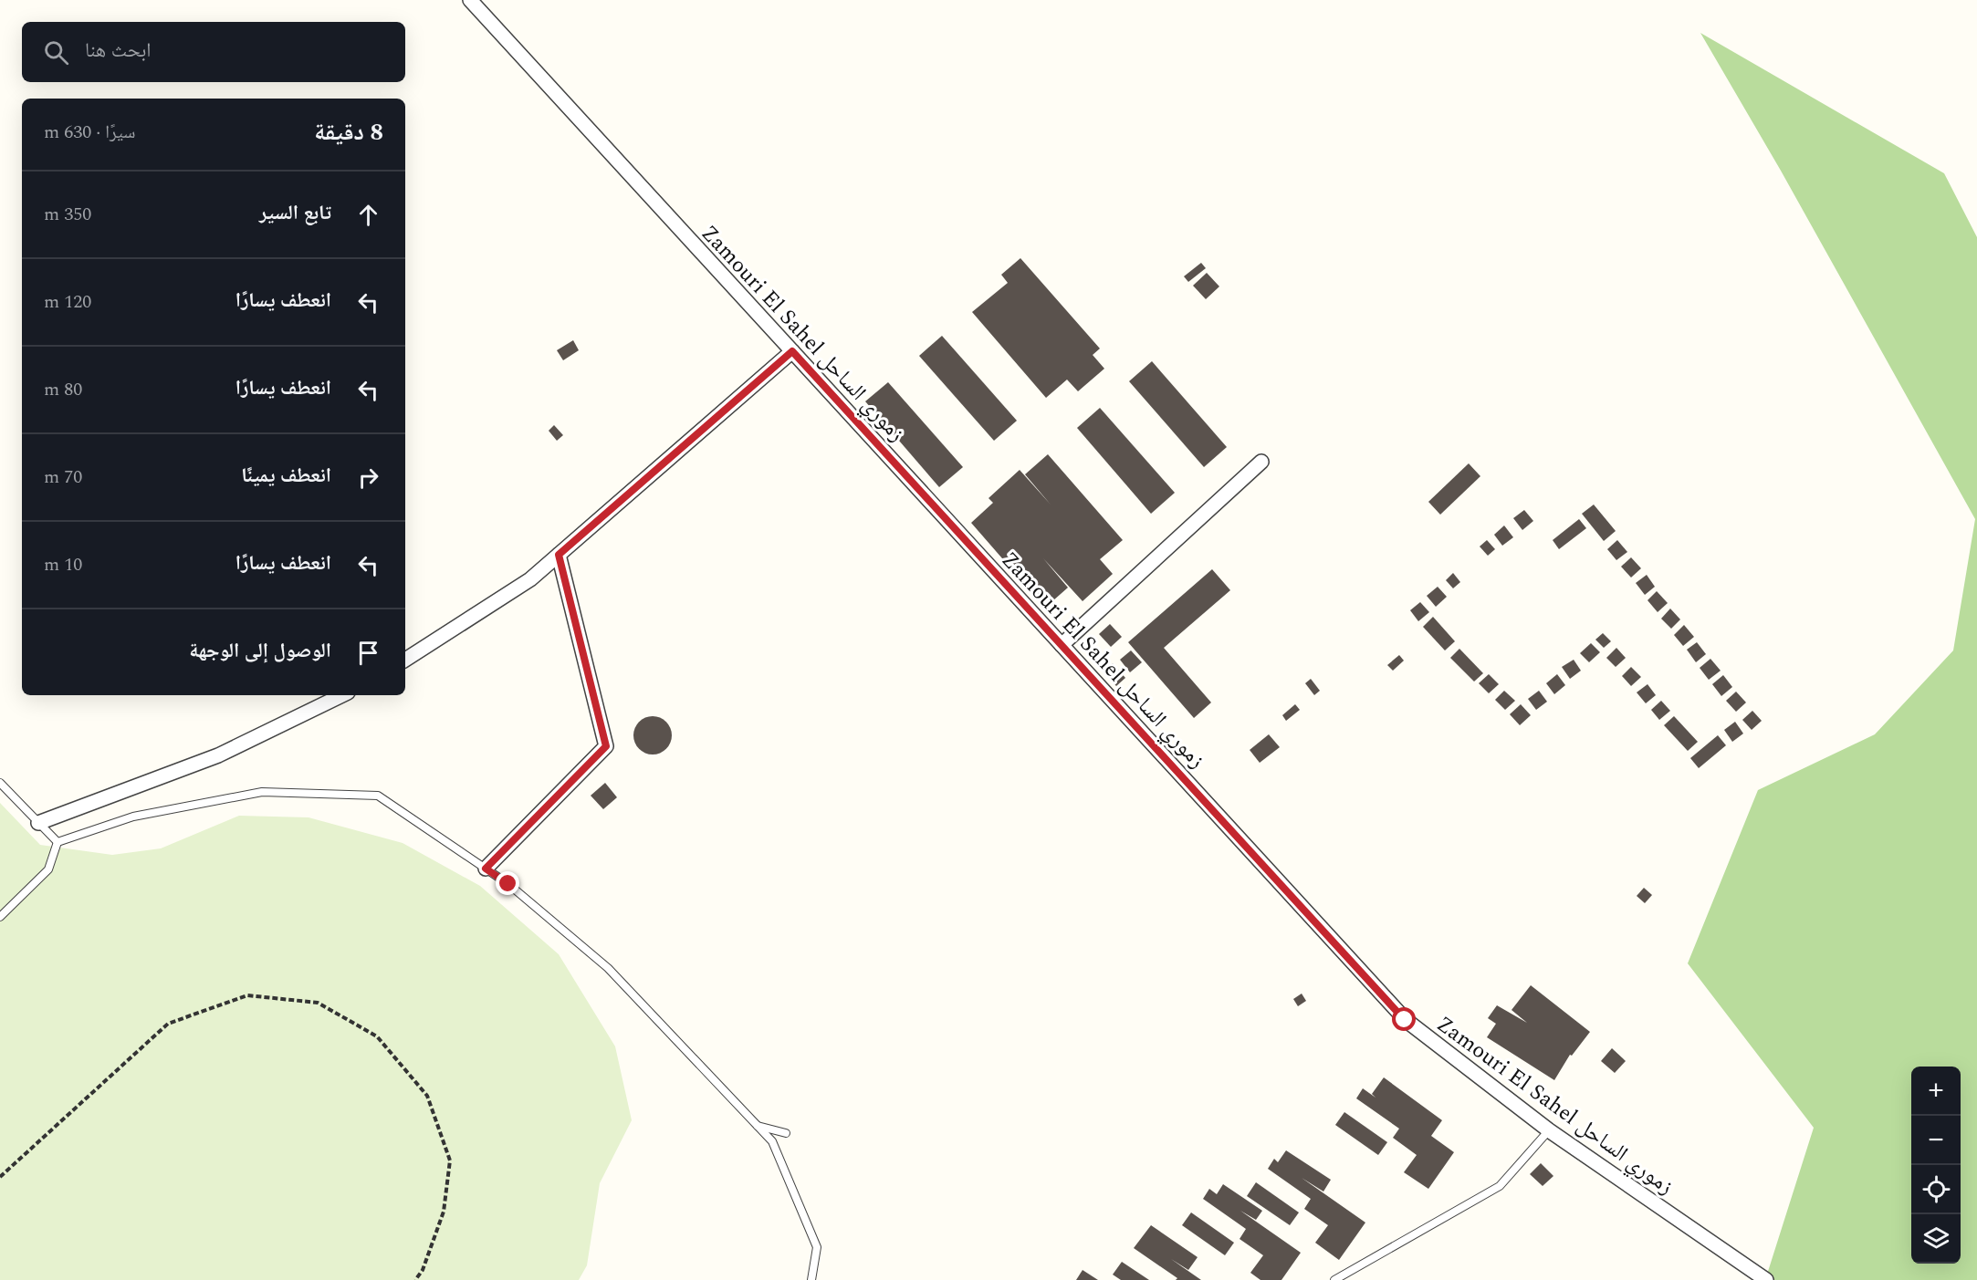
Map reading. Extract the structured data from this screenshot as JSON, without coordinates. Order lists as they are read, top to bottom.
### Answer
{
  "streets": {
    "street": ["Zamouri El Sahel زموري الساحل"]
  },
  "page": {
    "search": "ابحث هنا",
    "heading": ["8 دقيقة", "سيرًا · 630 m"],
    "list": [
      ["تابع السير", "350 m"],
      ["انعطف يسارًا", "120 m"],
      ["انعطف يسارًا", "80 m"],
      ["انعطف يمينًا", "70 m"],
      ["انعطف يسارًا", "10 m"],
      "الوصول إلى الوجهة"
    ],
    "map_buttons": ["+", "−"]
  }
}
